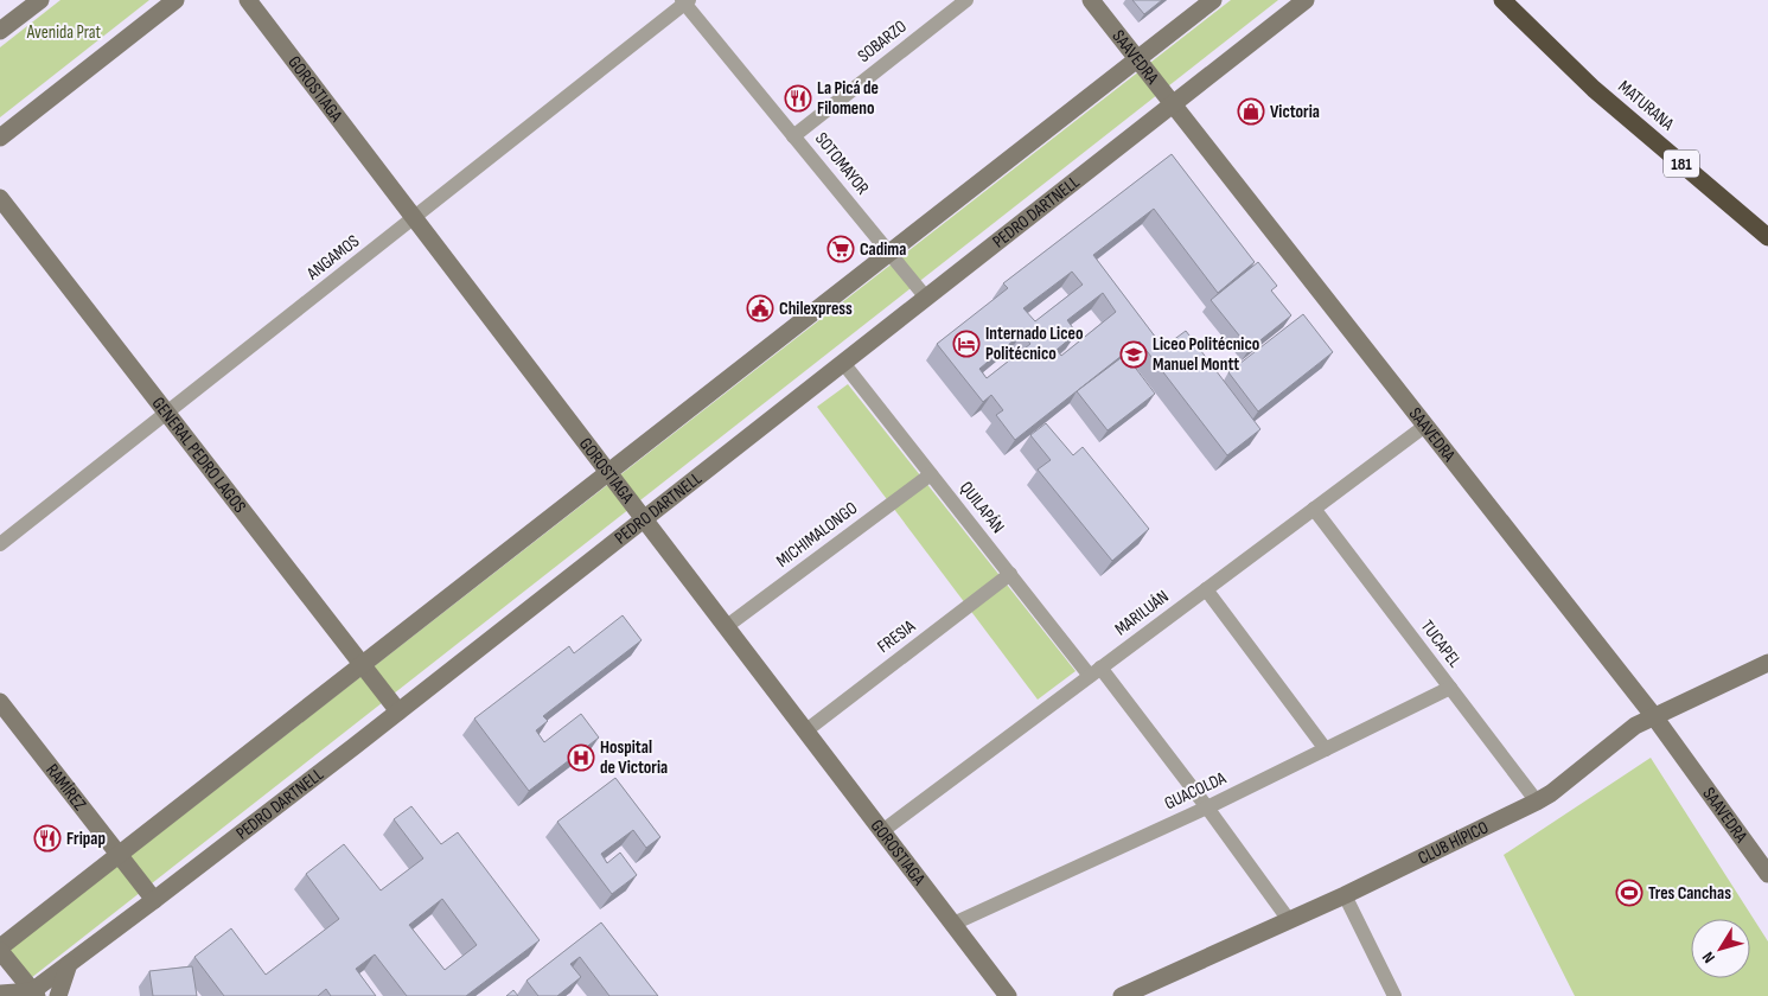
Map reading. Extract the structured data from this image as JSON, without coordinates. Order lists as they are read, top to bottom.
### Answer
{
  "streets": {
    "highway": ["MATURANA", "181"],
    "main road": [
      "SAAVEDRA",
      "GOROSTIAGA",
      "PEDRO DARTNELL",
      "GENERAL PEDRO LAGOS",
      "RAMÍREZ",
      "CLUB HÍPICO"
    ],
    "street": [
      "SOBARZO",
      "SOTOMAYOR",
      "ANGAMOS",
      "QUILAPÁN",
      "MICHIMALONGO",
      "MARILUÁN",
      "FRESIA",
      "TUCAPEL",
      "GUACOLDA"
    ]
  },
  "crossings": [
    ["SOBARZO", "SOTOMAYOR"],
    ["SAAVEDRA", "PEDRO DARTNELL"],
    ["SAAVEDRA", "MARILUÁN"],
    ["SAAVEDRA", "CLUB HÍPICO"],
    ["GOROSTIAGA", "PEDRO DARTNELL"],
    ["GOROSTIAGA", "ANGAMOS"],
    ["GOROSTIAGA", "MICHIMALONGO"],
    ["GOROSTIAGA", "MARILUÁN"],
    ["GOROSTIAGA", "FRESIA"],
    ["GOROSTIAGA", "GUACOLDA"],
    ["SOTOMAYOR", "PEDRO DARTNELL"],
    ["SOTOMAYOR", "ANGAMOS"],
    ["PEDRO DARTNELL", "GENERAL PEDRO LAGOS"],
    ["PEDRO DARTNELL", "QUILAPÁN"],
    ["PEDRO DARTNELL", "RAMÍREZ"],
    ["ANGAMOS", "GENERAL PEDRO LAGOS"],
    ["QUILAPÁN", "MICHIMALONGO"],
    ["QUILAPÁN", "MARILUÁN"],
    ["QUILAPÁN", "FRESIA"],
    ["QUILAPÁN", "GUACOLDA"],
    ["QUILAPÁN", "CLUB HÍPICO"],
    ["MARILUÁN", "TUCAPEL"],
    ["TUCAPEL", "GUACOLDA"],
    ["TUCAPEL", "CLUB HÍPICO"]
  ],
  "parks": ["Avenida Prat"],
  "places": {
    "restaurant": ["La Picá de Filomeno", "Fripap"],
    "shop": ["Victoria"],
    "supermarket": ["Cadima"],
    "public building": ["Chilexpress"],
    "hotel": ["Internado Liceo Politécnico"],
    "school or university": ["Liceo Politécnico Manuel Montt"],
    "hospital": ["Hospital de Victoria"],
    "sports": ["Tres Canchas"]
  },
  "north": "bottom left"
}
